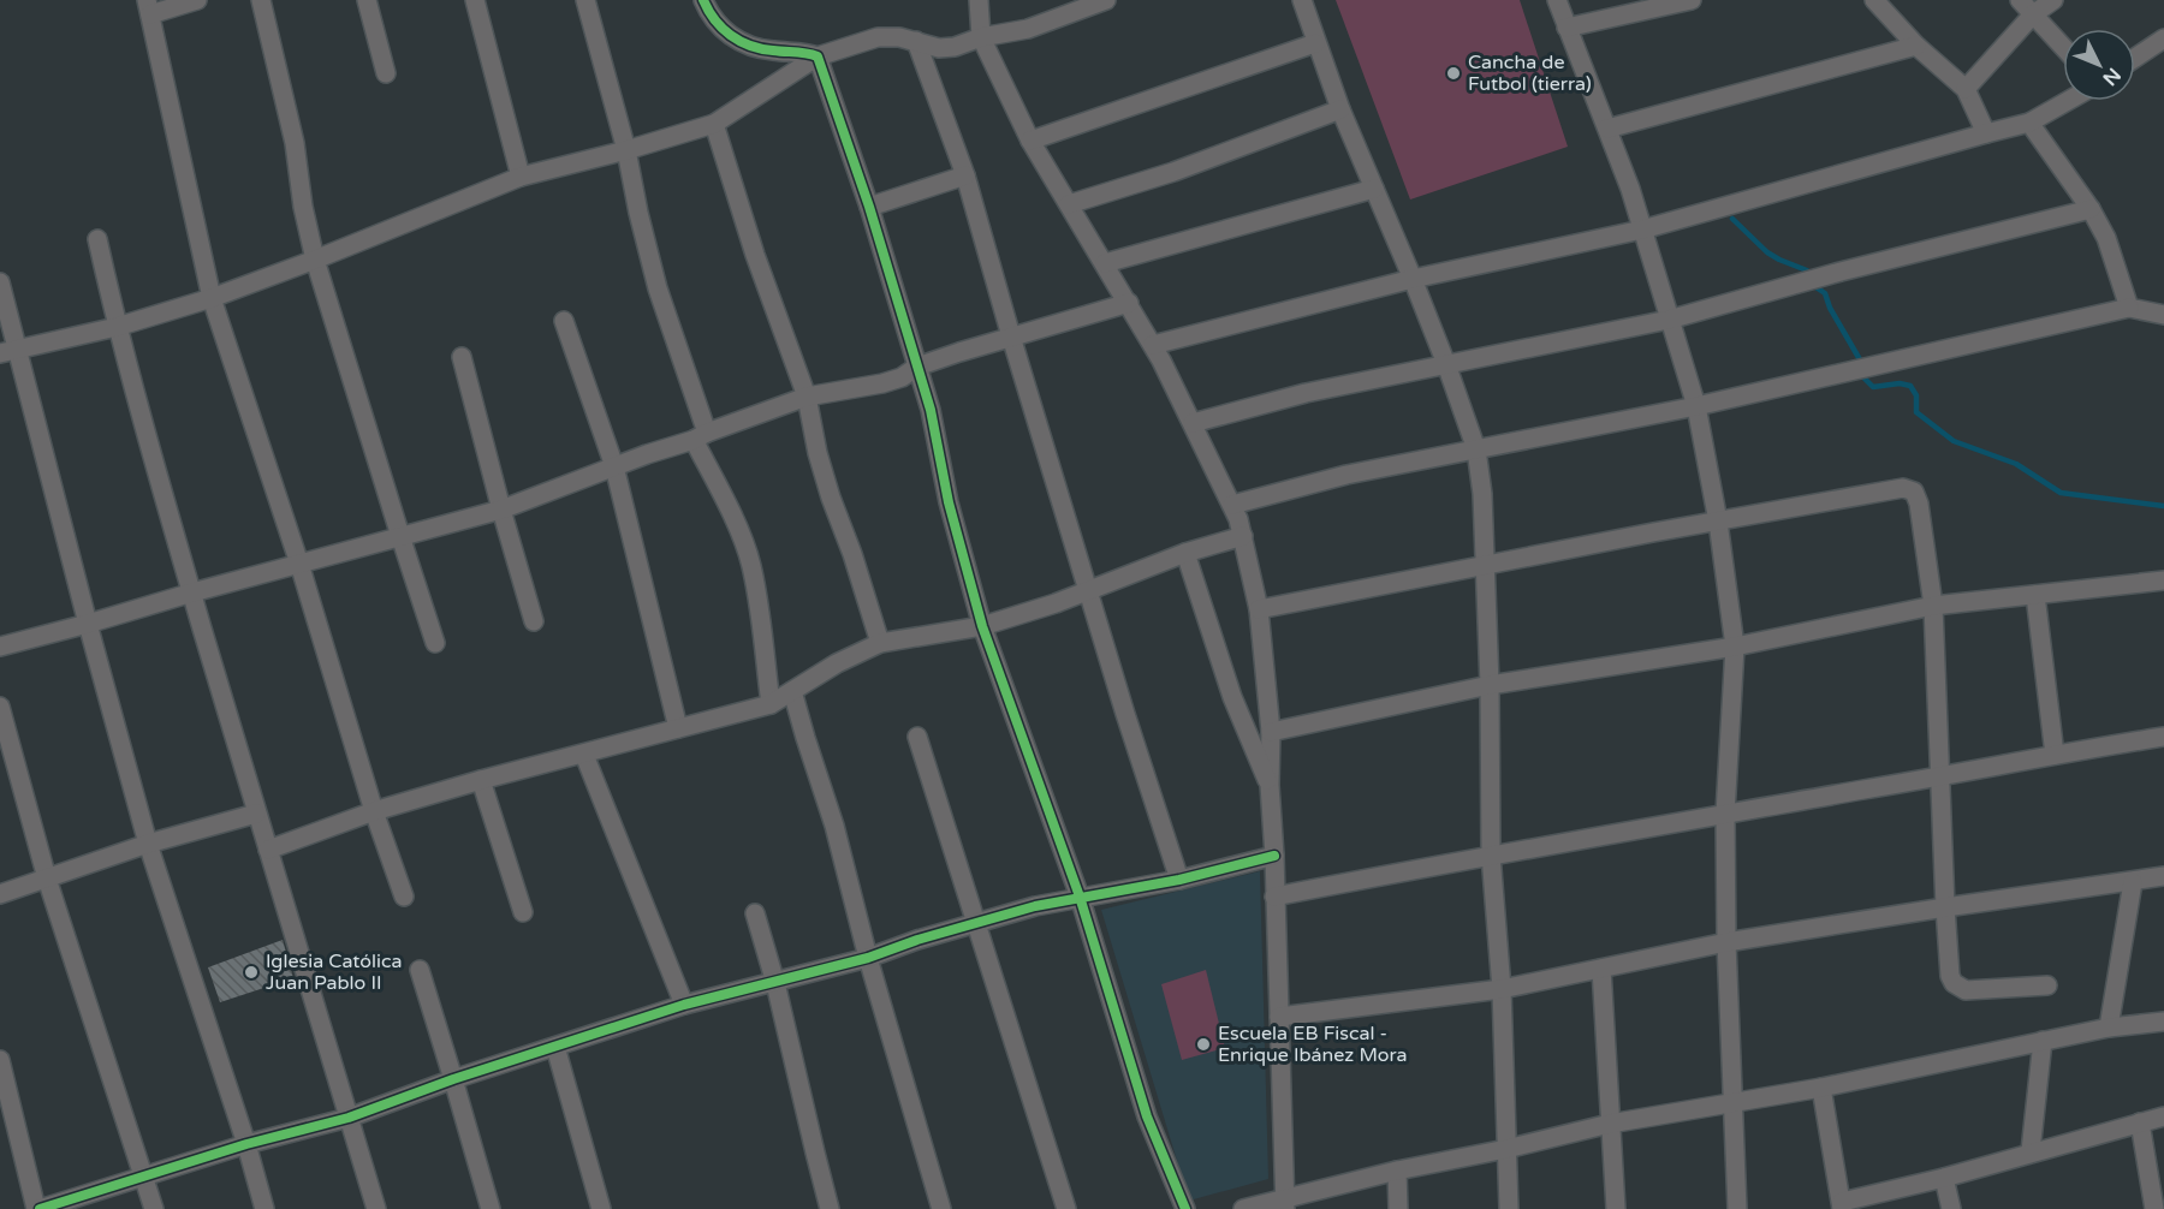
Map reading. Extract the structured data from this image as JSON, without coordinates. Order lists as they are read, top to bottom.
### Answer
{
  "places": ["Cancha de Futbol (tierra)", "Iglesia Católica Juan Pablo II", "Escuela EB Fiscal - Enrique Ibánez Mora"],
  "north": "bottom right"
}
